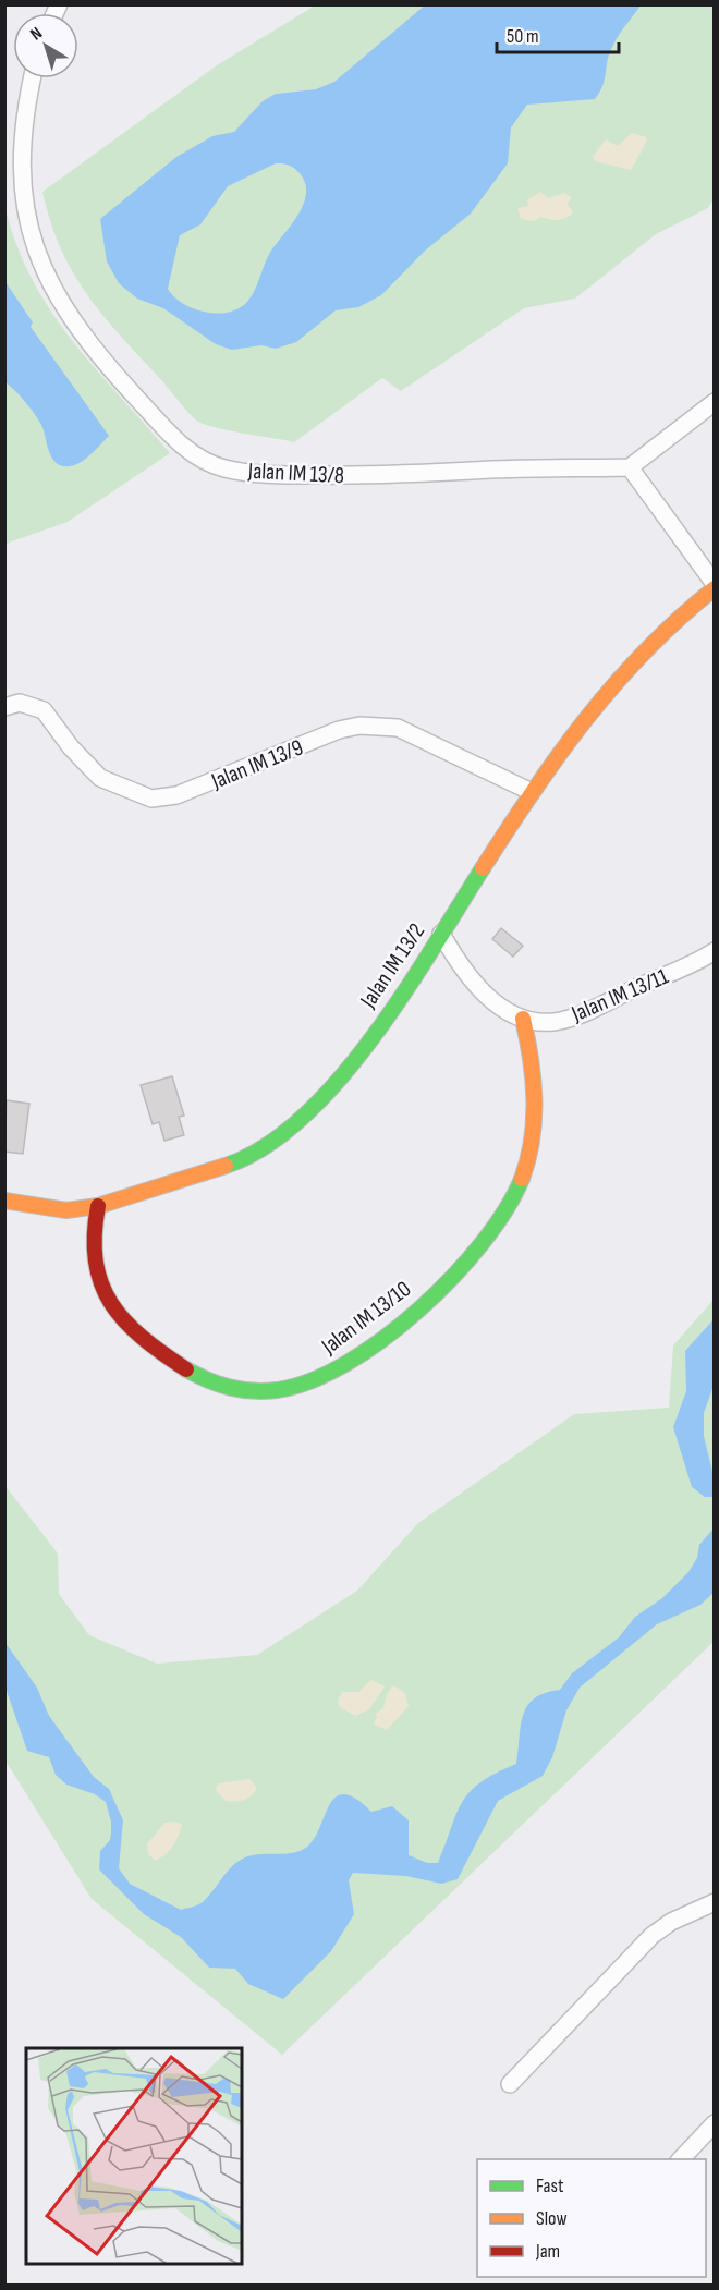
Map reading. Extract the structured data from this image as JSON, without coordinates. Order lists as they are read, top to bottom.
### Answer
{
  "streets": {
    "street": [
      "Jalan IM 13/8",
      "Jalan IM 13/9",
      "Jalan IM 13/2",
      "Jalan IM 13/11",
      "Jalan IM 13/10"
    ]
  },
  "crossings": [
    ["Jalan IM 13/9", "Jalan IM 13/2"],
    ["Jalan IM 13/2", "Jalan IM 13/11"],
    ["Jalan IM 13/2", "Jalan IM 13/10"],
    ["Jalan IM 13/11", "Jalan IM 13/10"]
  ],
  "legend": ["Fast", "Slow", "Jam"],
  "scale_bar": "50 m",
  "north": "top left"
}
